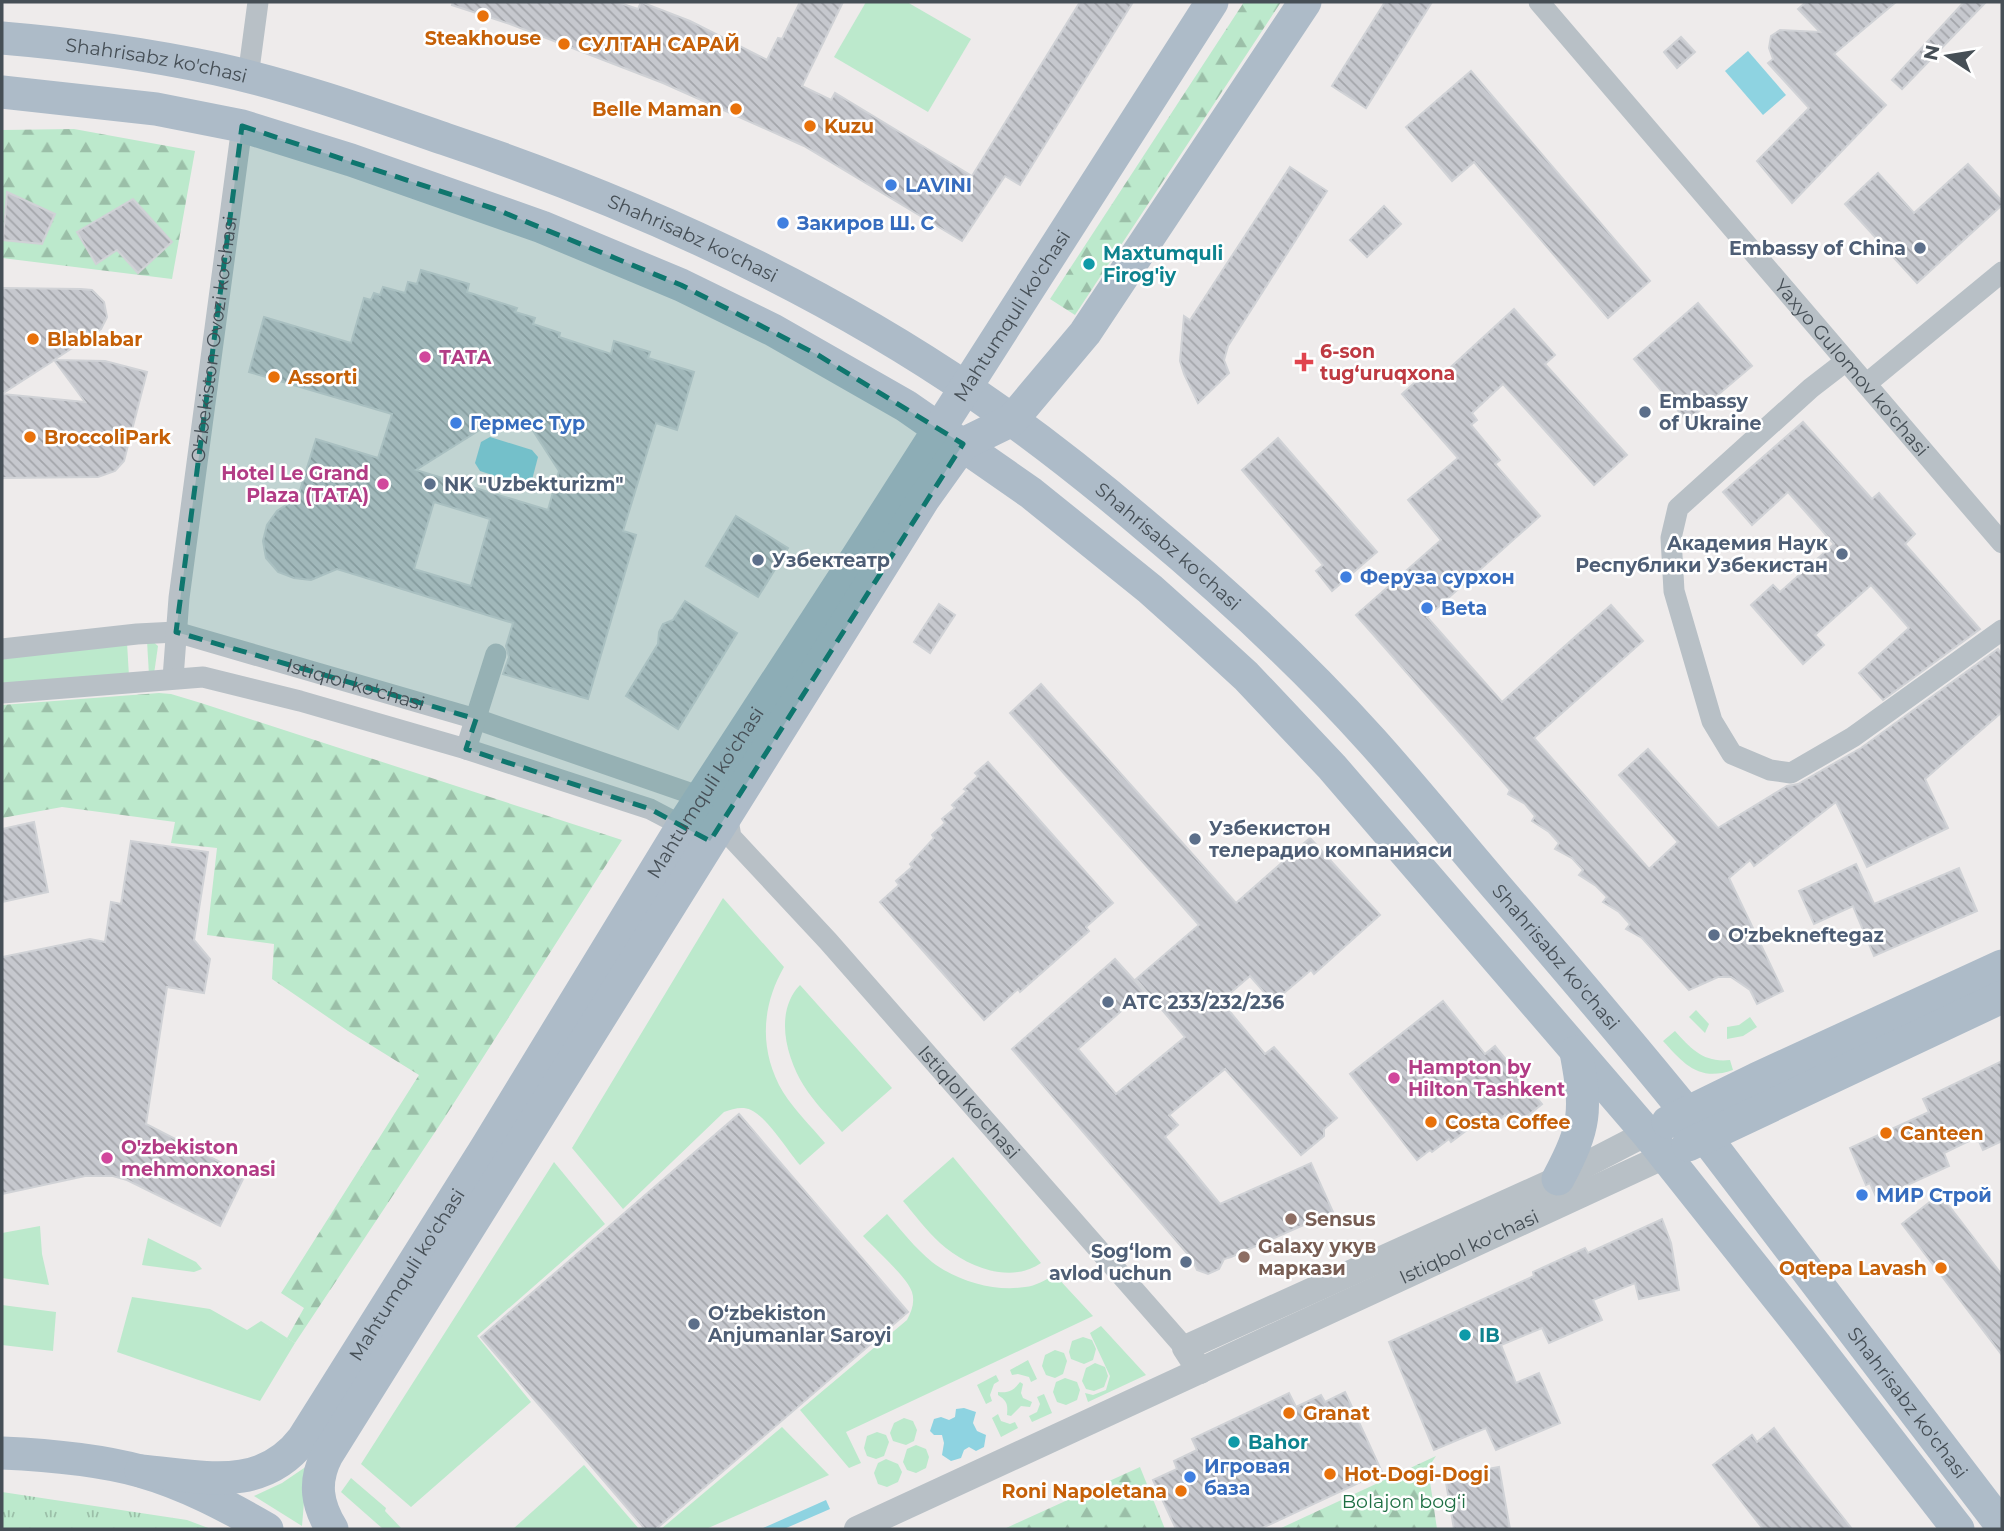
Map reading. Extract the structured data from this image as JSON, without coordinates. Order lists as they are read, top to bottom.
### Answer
{
  "streets": {
    "main road": [
      "Shahrisabz ko'chasi",
      "Mahtumquli ko'chasi",
      "O'zbekiston Ovozi ko'chasi",
      "Istiqbol ko'chasi"
    ],
    "street": ["Yaxyo Gulomov ko'chasi", "Istiqlol ko'chasi"]
  },
  "crossings": [
    ["Shahrisabz ko'chasi", "Mahtumquli ko'chasi"],
    ["Shahrisabz ko'chasi", "O'zbekiston Ovozi ko'chasi"],
    ["Shahrisabz ko'chasi", "Istiqbol ko'chasi"],
    ["Mahtumquli ko'chasi", "Istiqlol ko'chasi"],
    ["O'zbekiston Ovozi ko'chasi", "Istiqlol ko'chasi"],
    ["Istiqlol ko'chasi", "Istiqbol ko'chasi"]
  ],
  "parks": ["Bolajon bog‘i"],
  "places": {
    "other": [
      "Steakhouse",
      "СУЛТАН САРАЙ",
      "Belle Maman",
      "Kuzu",
      "LAVINI",
      "Закиров Ш. С",
      "Embassy of China",
      "Maxtumquli Firog'iy",
      "Blablabar",
      "ТАТА",
      "Assorti",
      "Embassy of Ukraine",
      "Гермес Тур",
      "BroccoliPark",
      "Hotel Le Grand Plaza (TATA)",
      "NK \"Uzbekturizm\"",
      "Академия Наук Республики Узбекистан",
      "Узбектеатр",
      "Феруза сурхон",
      "Beta",
      "Узбекистон телерадио компанияси",
      "O'zbekneftegaz",
      "АТС 233/232/236",
      "Hampton by Hilton Tashkent",
      "Costa Coffee",
      "Canteen",
      "O'zbekiston mehmonxonasi",
      "МИР Строй",
      "Sensus",
      "Galaxy укув маркази",
      "Sog‘lom avlod uchun",
      "Oqtepa Lavash",
      "O‘zbekiston Anjumanlar Saroyi",
      "IB",
      "Granat",
      "Bahor",
      "Hot-Dogi-Dogi",
      "Игровая база",
      "Roni Napoletana"
    ],
    "health": ["6-son tug‘uruqxona"]
  },
  "north": "left"
}
